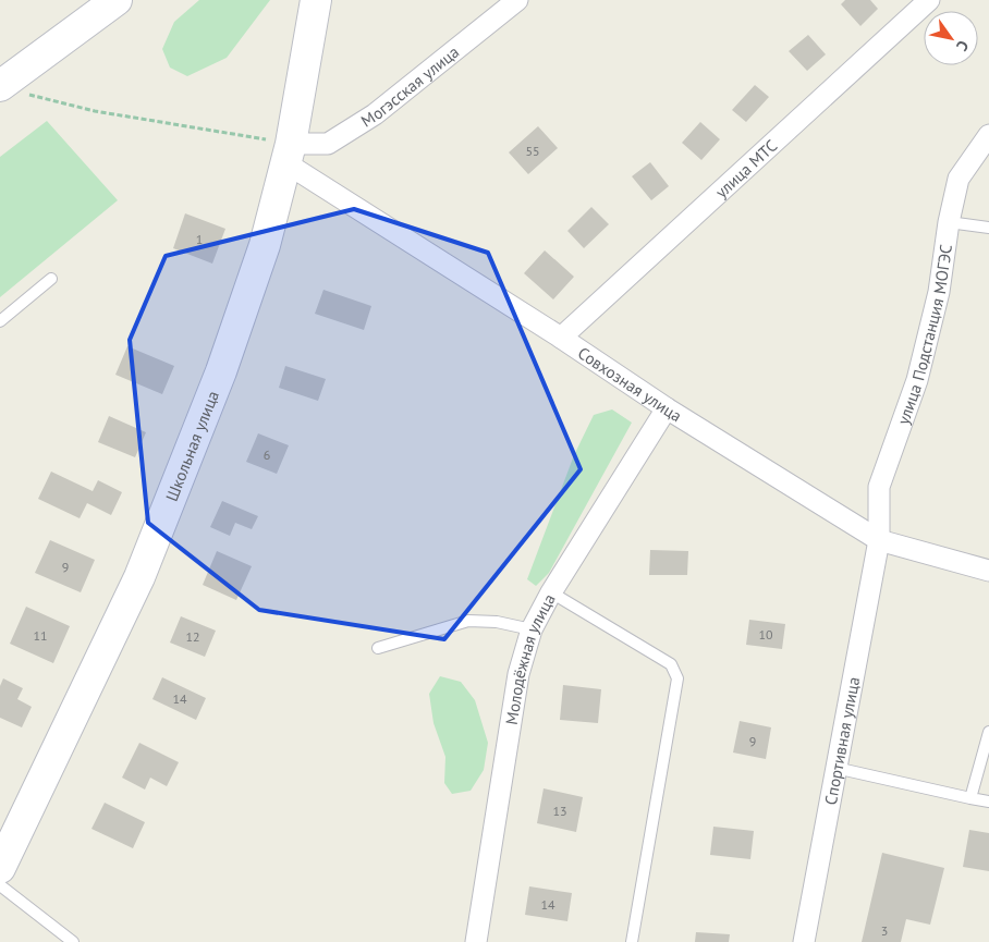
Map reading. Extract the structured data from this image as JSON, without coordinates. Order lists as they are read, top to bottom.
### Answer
{
  "streets": {
    "street": [
      "Могэсская улица",
      "улица МТС",
      "улица Подстанция МОГЭС",
      "Совхозная улица",
      "Школьная улица",
      "Молодёжная улица",
      "Спортивная улица"
    ]
  },
  "crossings": [
    ["Могэсская улица", "Совхозная улица"],
    ["Могэсская улица", "Школьная улица"],
    ["улица МТС", "Совхозная улица"],
    ["улица Подстанция МОГЭС", "Совхозная улица"],
    ["улица Подстанция МОГЭС", "Спортивная улица"],
    ["Совхозная улица", "Школьная улица"],
    ["Совхозная улица", "Молодёжная улица"],
    ["Совхозная улица", "Спортивная улица"]
  ],
  "house_numbers": [
    "55",
    "1",
    "6",
    "9",
    "10",
    "11",
    "12",
    "14",
    "9",
    "13",
    "14",
    "3"
  ],
  "north": "bottom right"
}
